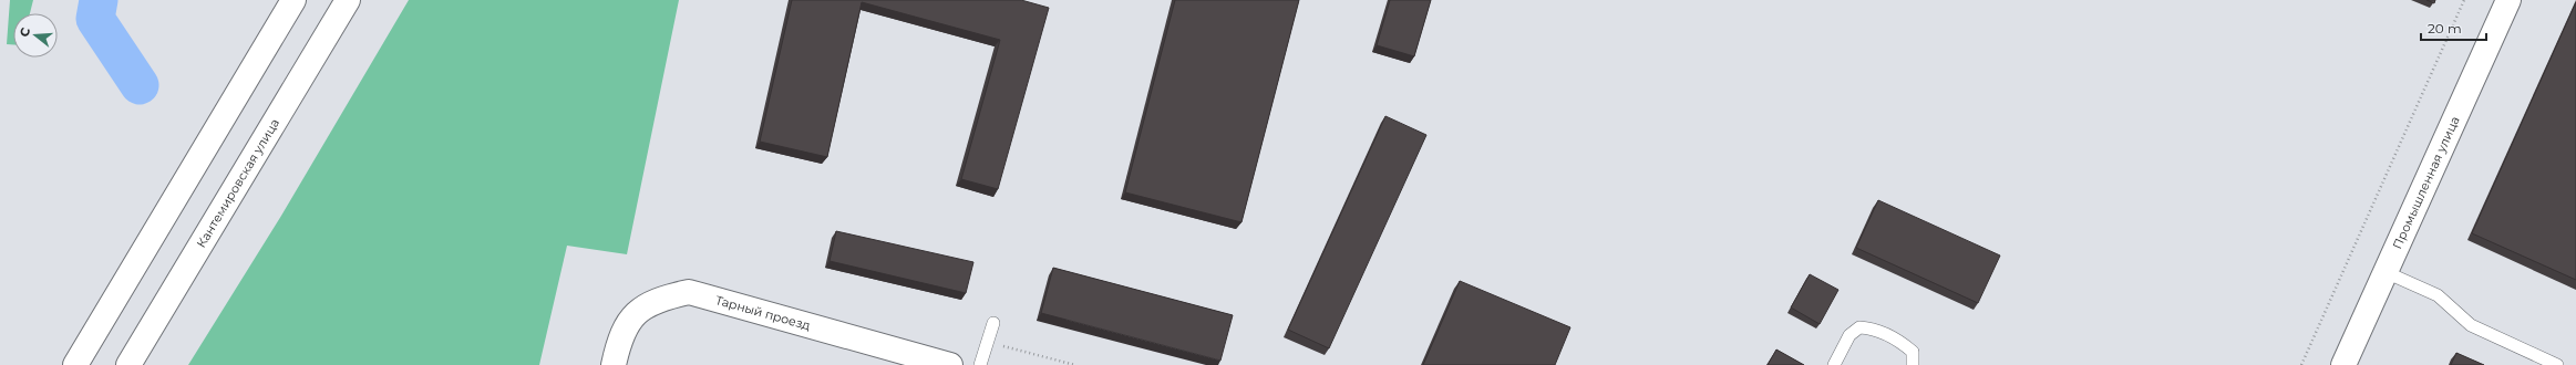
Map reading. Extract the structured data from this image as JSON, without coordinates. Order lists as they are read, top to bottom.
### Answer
{
  "streets": {
    "main road": ["Кантемировская улица", "Промышленная улица", "Тарный проезд"]
  },
  "scale_bar": "20 m",
  "north": "left"
}
